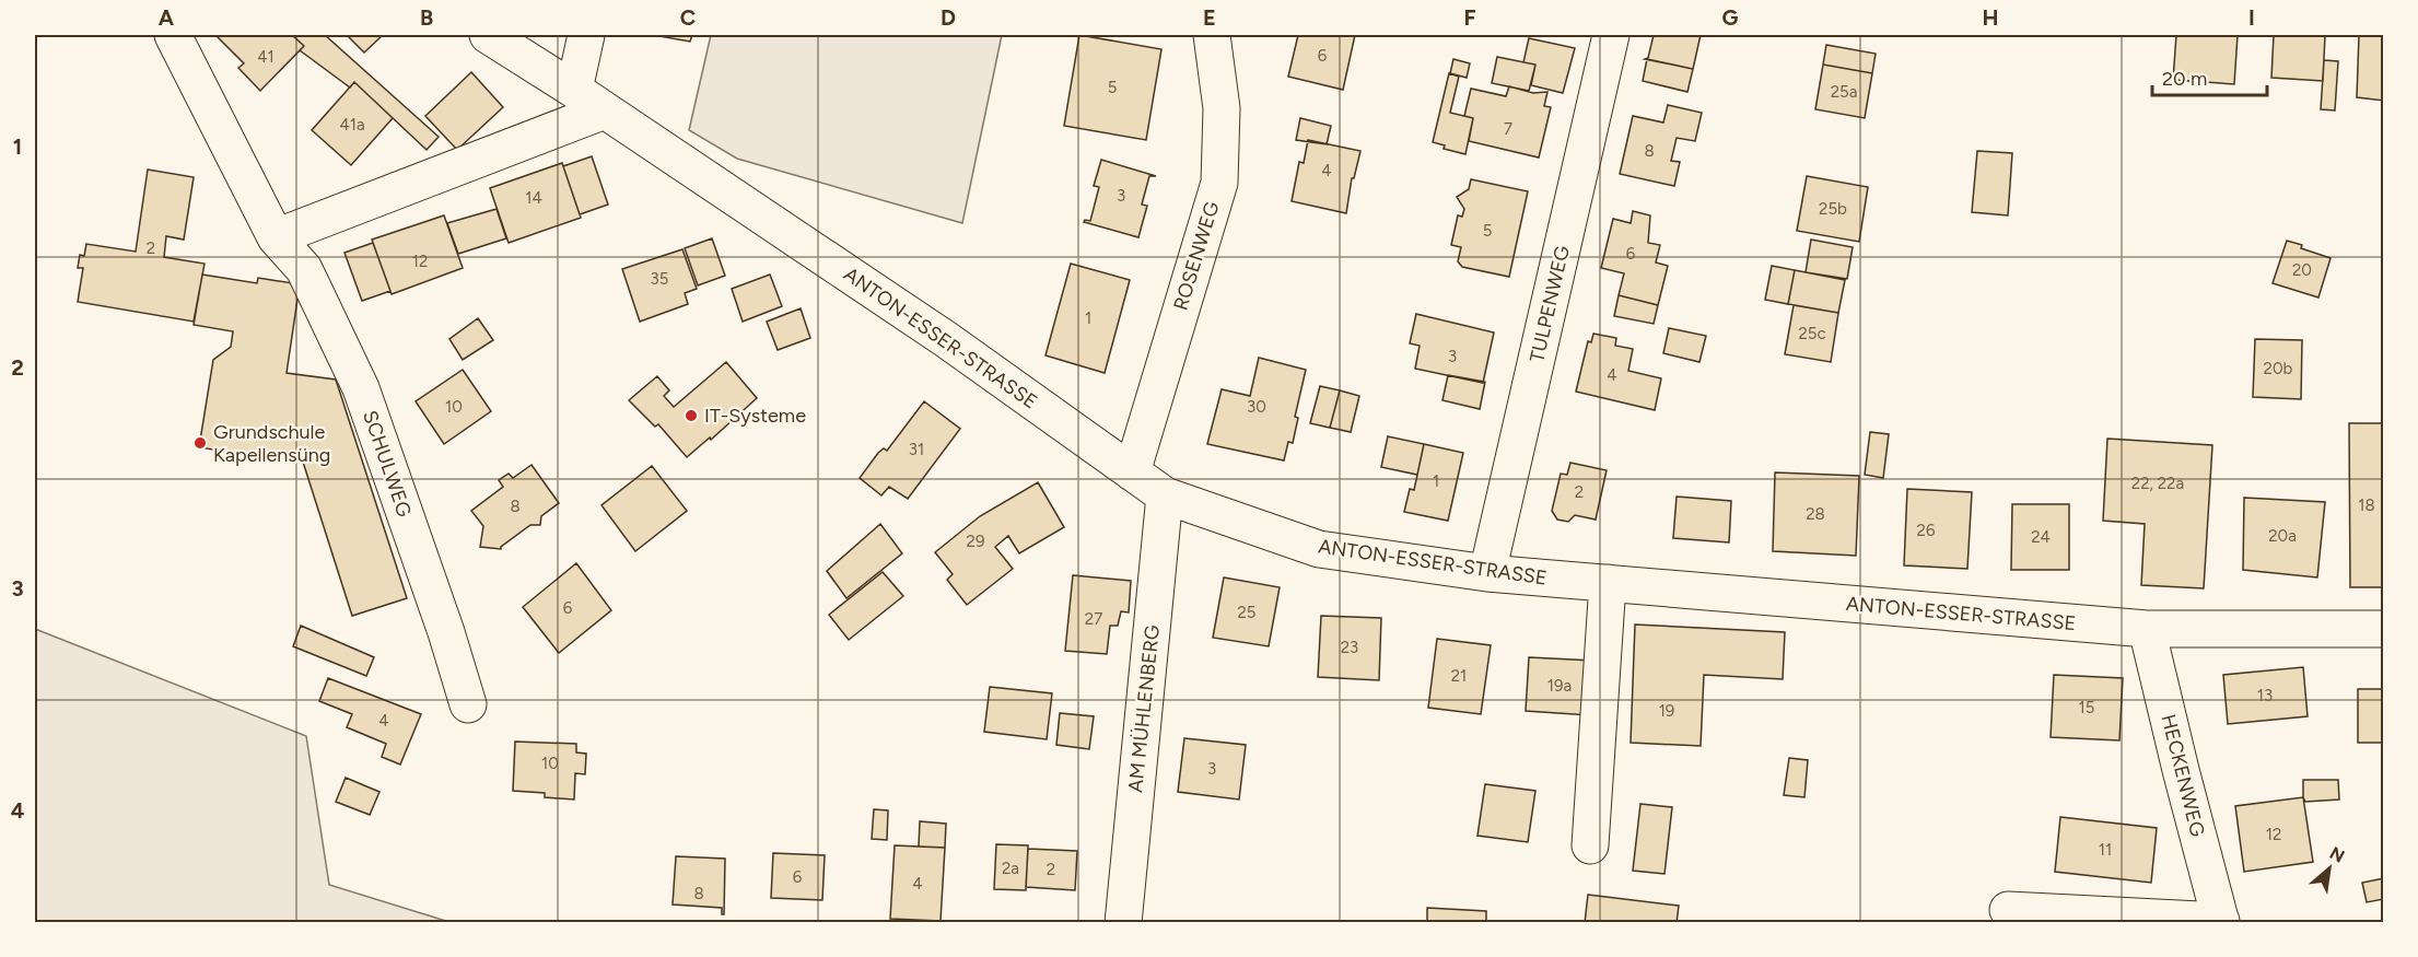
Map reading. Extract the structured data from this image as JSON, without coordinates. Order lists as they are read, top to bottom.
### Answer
{
  "streets": {
    "street": [
      "ROSENWEG",
      "TULPENWEG",
      "ANTON-ESSER-STRASSE",
      "SCHULWEG",
      "AM MÜHLENBERG",
      "HECKENWEG"
    ]
  },
  "crossings": [
    ["ROSENWEG", "ANTON-ESSER-STRASSE"],
    ["TULPENWEG", "ANTON-ESSER-STRASSE"],
    ["ANTON-ESSER-STRASSE", "AM MÜHLENBERG"],
    ["ANTON-ESSER-STRASSE", "HECKENWEG"]
  ],
  "places": ["IT-Systeme", "Grundschule Kapellensüng"],
  "house_numbers": [
    "6",
    "41",
    "5",
    "25a",
    "41a",
    "7",
    "8",
    "4",
    "3",
    "14",
    "25b",
    "5",
    "2",
    "6",
    "12",
    "20",
    "35",
    "1",
    "25c",
    "3",
    "20b",
    "4",
    "10",
    "30",
    "31",
    "1",
    "22, 22a",
    "2",
    "18",
    "8",
    "28",
    "26",
    "20a",
    "24",
    "29",
    "6",
    "25",
    "27",
    "23",
    "21",
    "19a",
    "13",
    "15",
    "19",
    "4",
    "10",
    "3",
    "12",
    "11",
    "2a",
    "2",
    "6",
    "4",
    "8"
  ],
  "scale_bar": "20 m",
  "north": "top right",
  "grid": {
    "columns": [
      "A",
      "B",
      "C",
      "D",
      "E",
      "F",
      "G",
      "H",
      "I"
    ],
    "rows": [
      "1",
      "2",
      "3",
      "4"
    ]
  }
}
